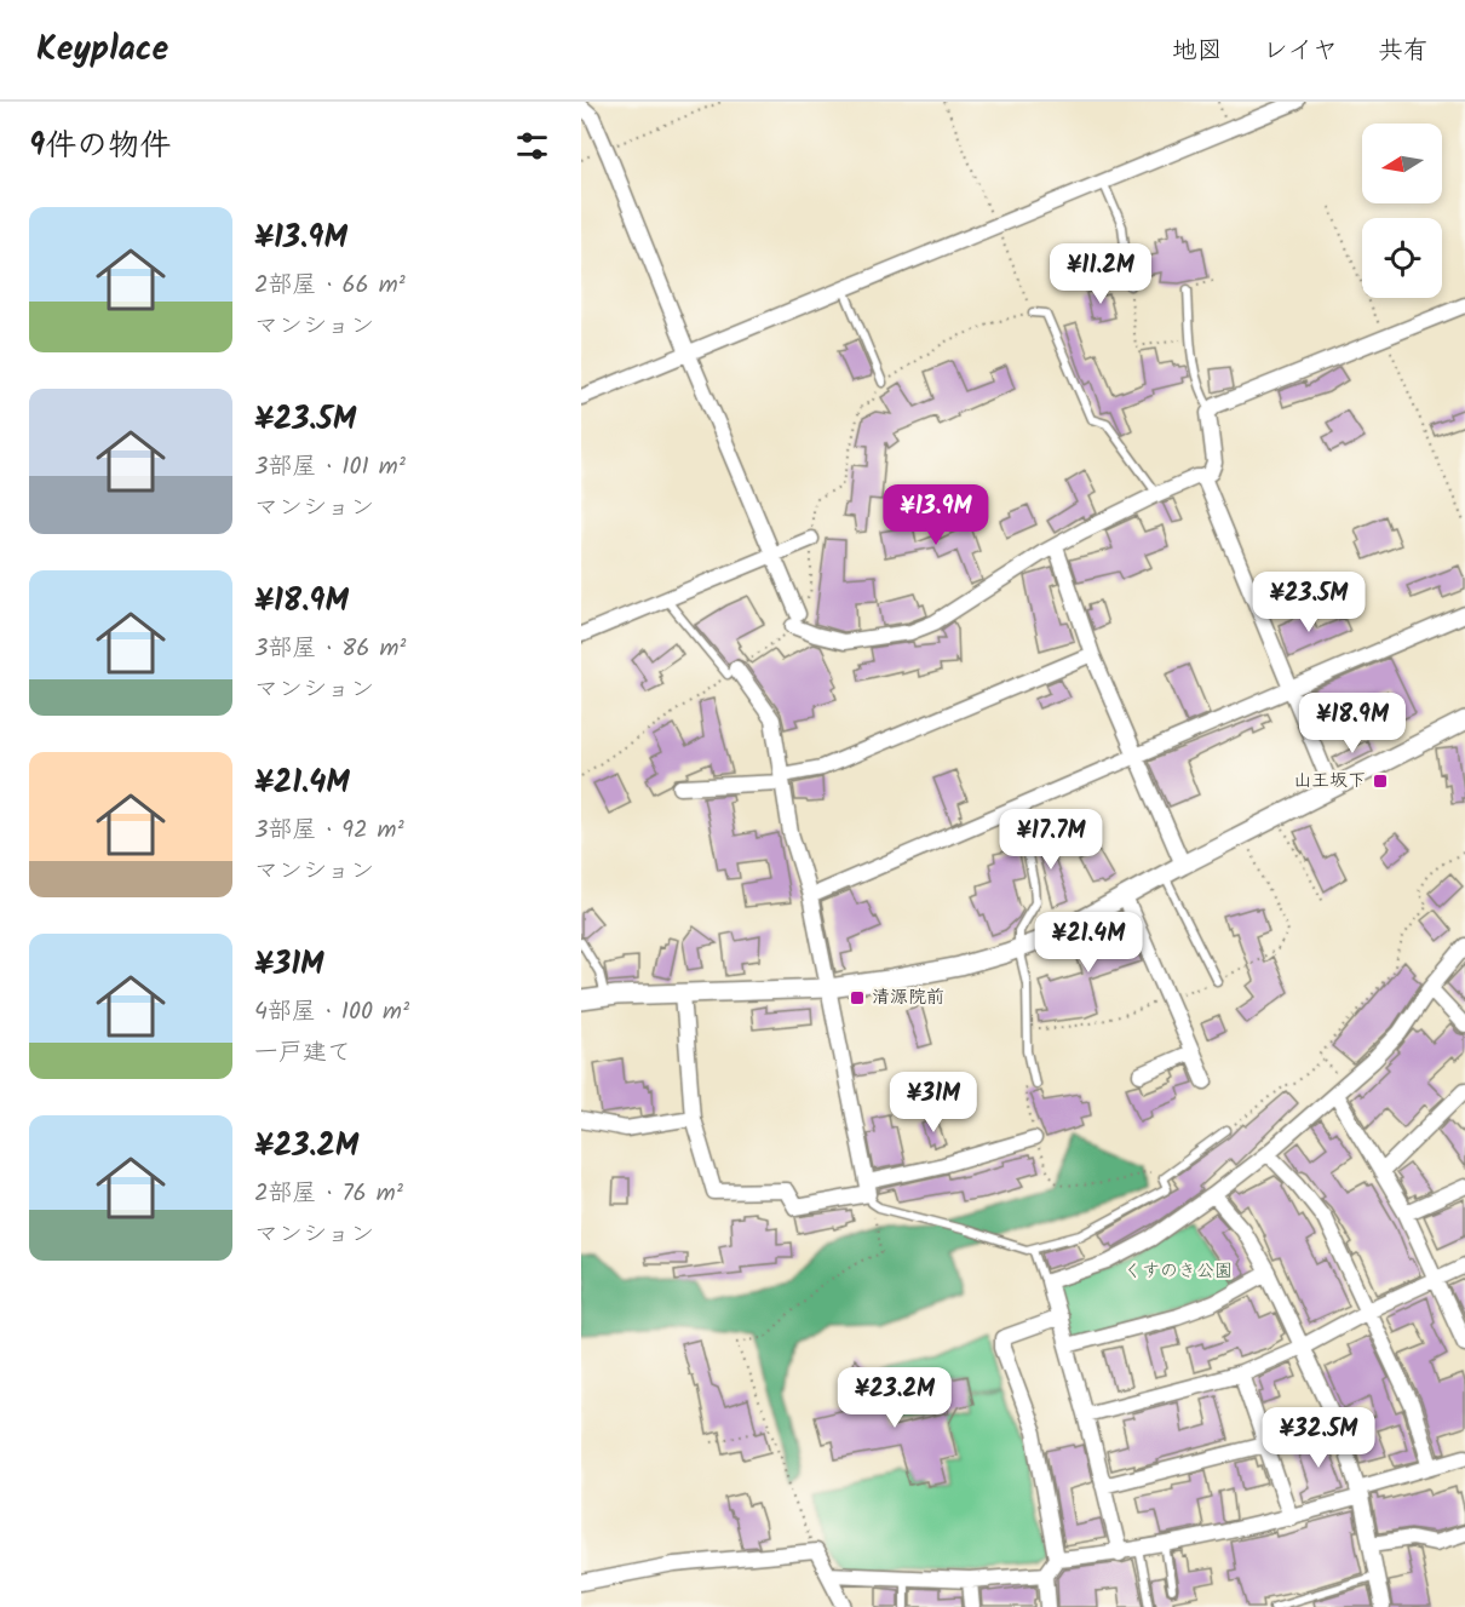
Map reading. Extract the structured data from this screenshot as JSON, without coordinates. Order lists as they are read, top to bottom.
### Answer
{
  "parks": ["くすのき公園"],
  "places": {
    "transit": ["山王坂下", "清源院前"]
  },
  "north": "left",
  "page": {
    "header": "Keyplace",
    "nav": ["地図", "レイヤ", "共有"],
    "heading": "9件の物件",
    "list": [
      {
        "name": "¥13.9M",
        "note": "2部屋 · 66 m² · マンション"
      },
      {
        "name": "¥23.5M",
        "note": "3部屋 · 101 m² · マンション"
      },
      {
        "name": "¥18.9M",
        "note": "3部屋 · 86 m² · マンション"
      },
      {
        "name": "¥21.4M",
        "note": "3部屋 · 92 m² · マンション"
      },
      {
        "name": "¥31M",
        "note": "4部屋 · 100 m² · 一戸建て"
      },
      {
        "name": "¥23.2M",
        "note": "2部屋 · 76 m² · マンション"
      }
    ],
    "price": [
      "¥11.2M",
      "¥13.9M",
      "¥23.5M",
      "¥18.9M",
      "¥17.7M",
      "¥21.4M",
      "¥31M",
      "¥23.2M",
      "¥32.5M"
    ]
  }
}
